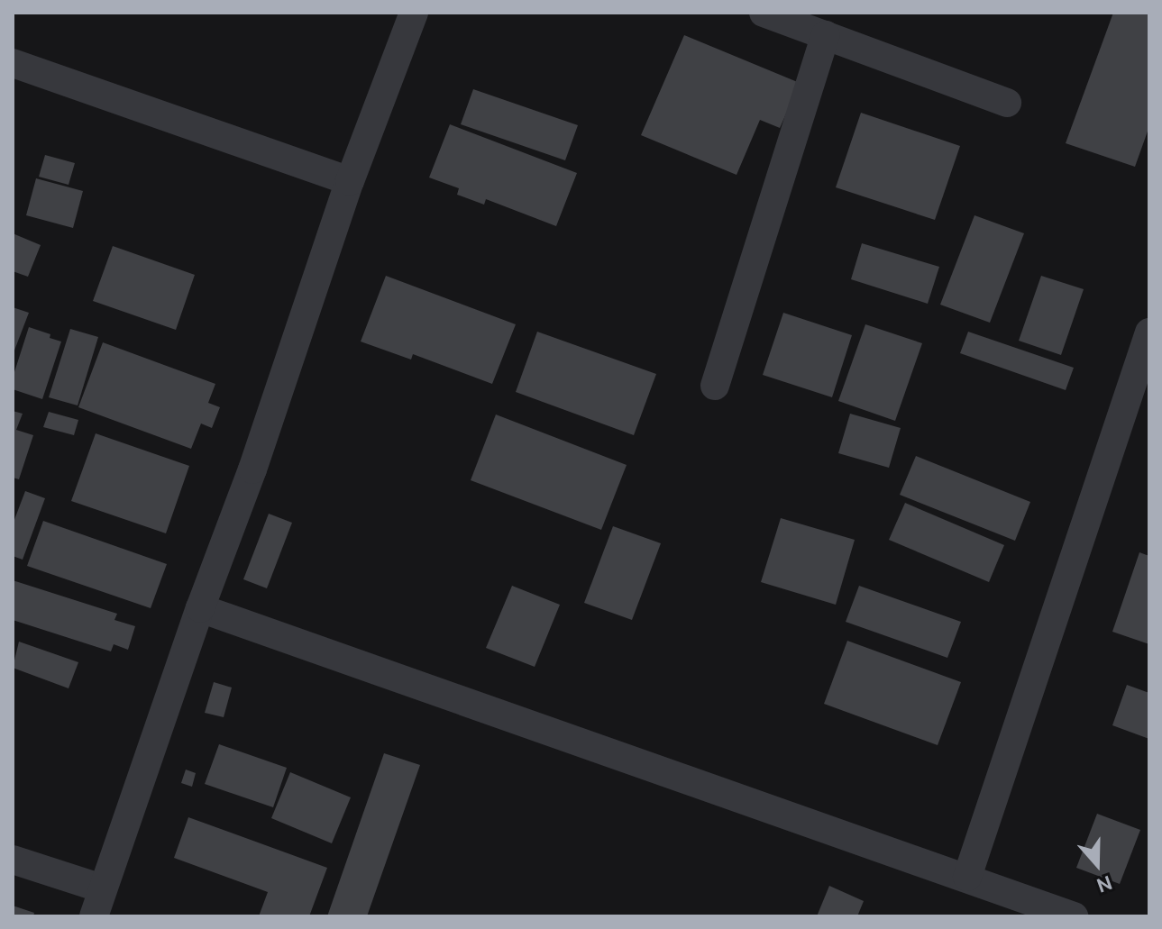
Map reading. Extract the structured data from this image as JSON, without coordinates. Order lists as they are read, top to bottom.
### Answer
{
  "north": "bottom"
}
